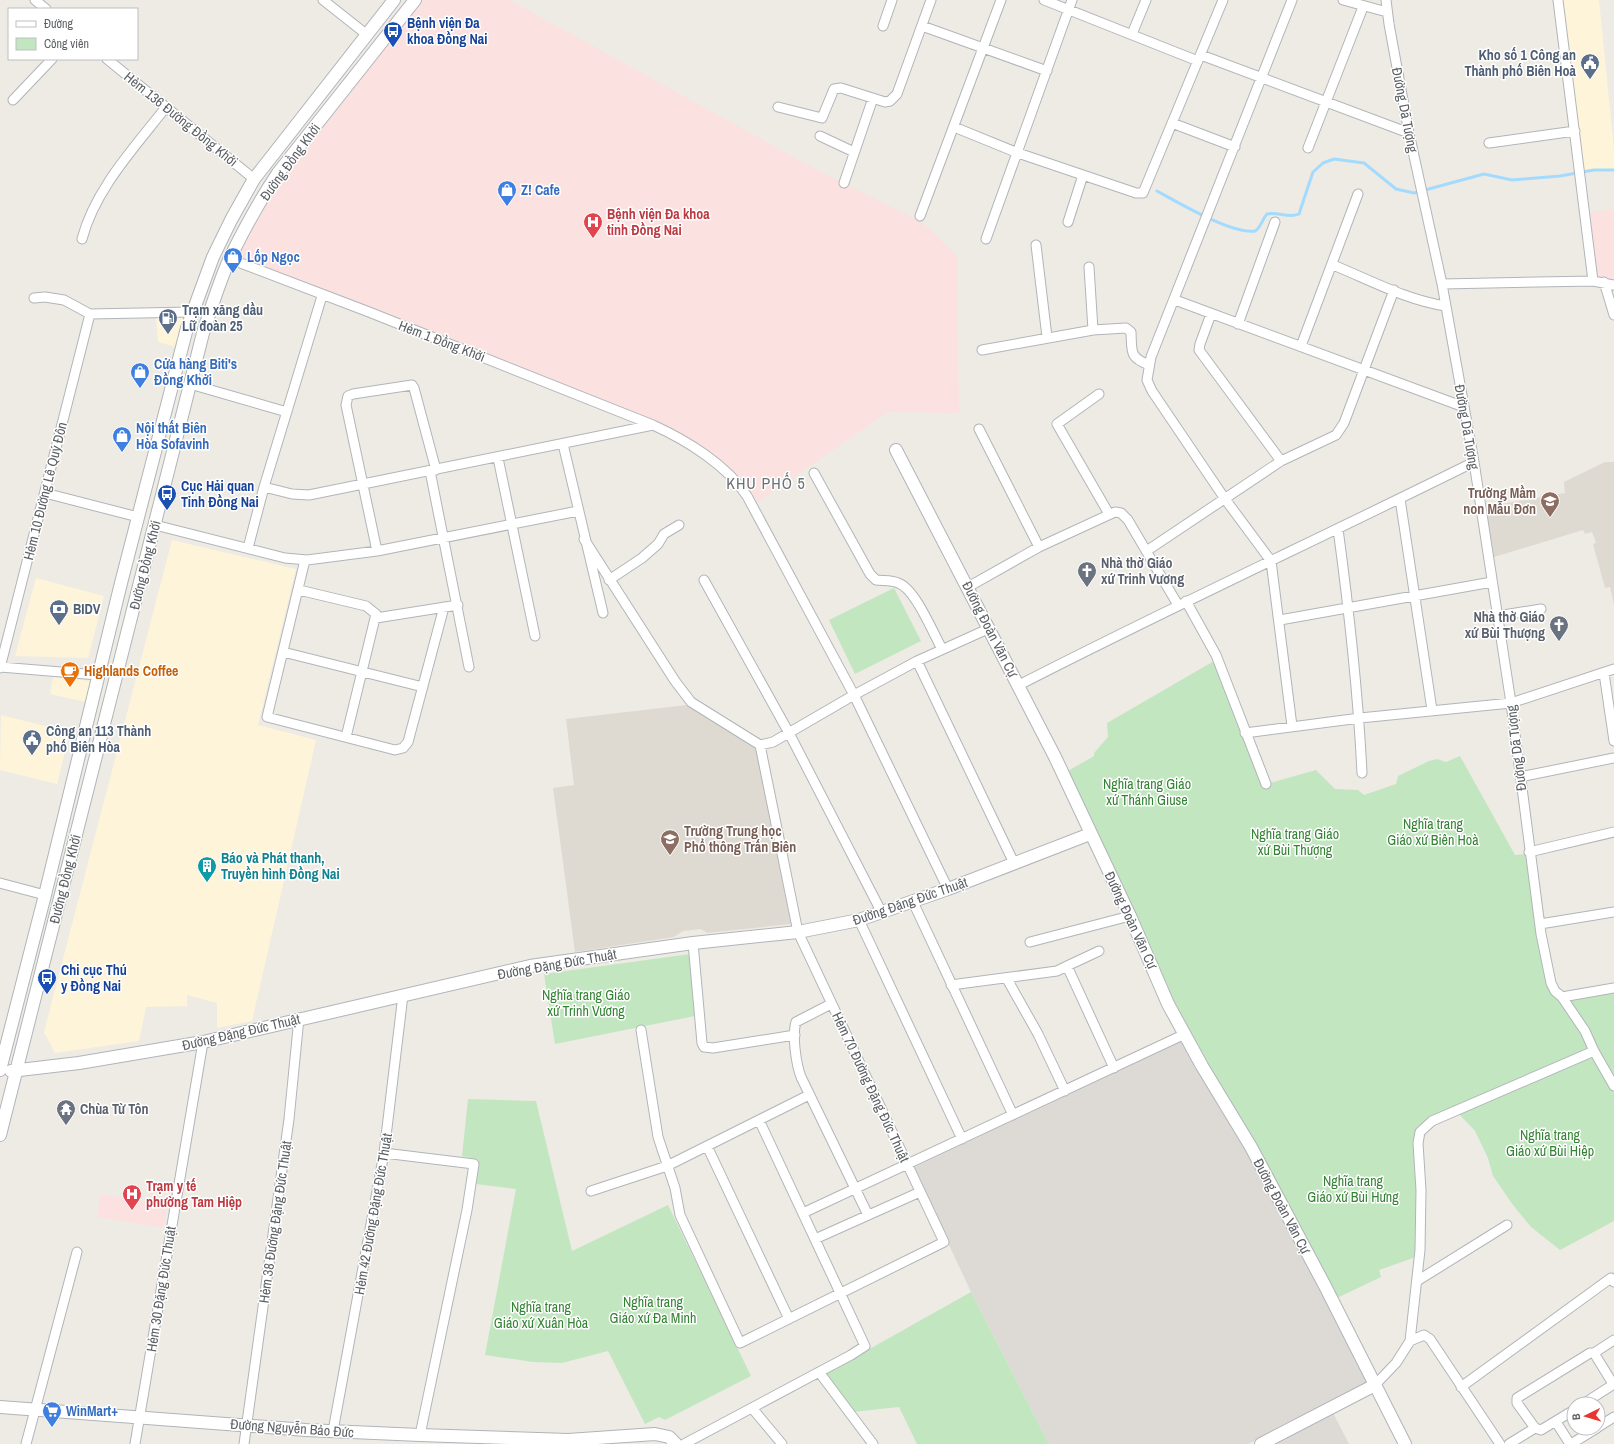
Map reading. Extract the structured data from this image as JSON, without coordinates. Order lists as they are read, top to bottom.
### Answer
{
  "streets": {
    "street": [
      "Đường Dã Tượng",
      "Hẻm 136 Đường Đồng Khởi",
      "Đường Đồng Khởi",
      "Hẻm 1 Đồng Khởi",
      "Hẻm 10 Đường Lê Quý Đôn",
      "Đường Đoàn Văn Cự",
      "Đường Đặng Đức Thuật",
      "Hẻm 70 Đường Đặng Đức Thuật",
      "Hẻm 42 Đường Đặng Đức Thuật",
      "Hẻm 38 Đường Đặng Đức Thuật",
      "Hẻm 30 Đặng Đức Thuật",
      "Đường Nguyễn Bảo Đức"
    ]
  },
  "crossings": [
    ["Hẻm 136 Đường Đồng Khởi", "Đường Đồng Khởi"],
    ["Đường Đồng Khởi", "Hẻm 1 Đồng Khởi"],
    ["Đường Đồng Khởi", "Đường Đặng Đức Thuật"],
    ["Hẻm 1 Đồng Khởi", "Đường Đặng Đức Thuật"],
    ["Đường Đoàn Văn Cự", "Đường Đặng Đức Thuật"],
    ["Đường Đặng Đức Thuật", "Hẻm 70 Đường Đặng Đức Thuật"],
    ["Đường Đặng Đức Thuật", "Hẻm 42 Đường Đặng Đức Thuật"],
    ["Đường Đặng Đức Thuật", "Hẻm 38 Đường Đặng Đức Thuật"],
    ["Đường Đặng Đức Thuật", "Hẻm 30 Đặng Đức Thuật"],
    ["Hẻm 42 Đường Đặng Đức Thuật", "Đường Nguyễn Bảo Đức"],
    ["Hẻm 38 Đường Đặng Đức Thuật", "Đường Nguyễn Bảo Đức"],
    ["Hẻm 30 Đặng Đức Thuật", "Đường Nguyễn Bảo Đức"]
  ],
  "districts": ["KHU PHỐ 5"],
  "parks": [
    "Nghĩa trang Giáo xứ Thánh Giuse",
    "Nghĩa trang Giáo xứ Biên Hoà",
    "Nghĩa trang Giáo xứ Bùi Thượng",
    "Nghĩa trang Giáo xứ Trinh Vương",
    "Nghĩa trang Giáo xứ Bùi Hiệp",
    "Nghĩa trang Giáo xứ Bùi Hưng",
    "Nghĩa trang Giáo xứ Đa Minh",
    "Nghĩa trang Giáo xứ Xuân Hòa"
  ],
  "places": {
    "bus stop": ["Bệnh viện Đa khoa Đồng Nai", "Cục Hải quan Tỉnh Đồng Nai", "Chi cục Thú y Đồng Nai"],
    "public building": ["Kho số 1 Công an Thành phố Biên Hoà", "Công an 113 Thành phố Biên Hòa"],
    "shop": [
      "Z! Cafe",
      "Lốp Ngọc",
      "Cửa hàng Biti's Đồng Khởi",
      "Nội thất Biên Hòa Sofavinh"
    ],
    "hospital": ["Bệnh viện Đa khoa tỉnh Đồng Nai", "Trạm y tế phường Tam Hiệp"],
    "fuel station": ["Trạm xăng dầu Lữ đoàn 25"],
    "school or university": ["Trường Mầm non Mẫu Đơn", "Trường Trung học Phổ thông Trấn Biên"],
    "church": ["Nhà thờ Giáo xứ Trinh Vương", "Nhà thờ Giáo xứ Bùi Thượng"],
    "bank": ["BIDV"],
    "cafe": ["Highlands Coffee"],
    "building": ["Báo và Phát thanh, Truyền hình Đồng Nai"],
    "temple": ["Chùa Từ Tôn"],
    "supermarket": ["WinMart+"]
  },
  "legend": ["Đường", "Công viên"],
  "north": "left"
}
